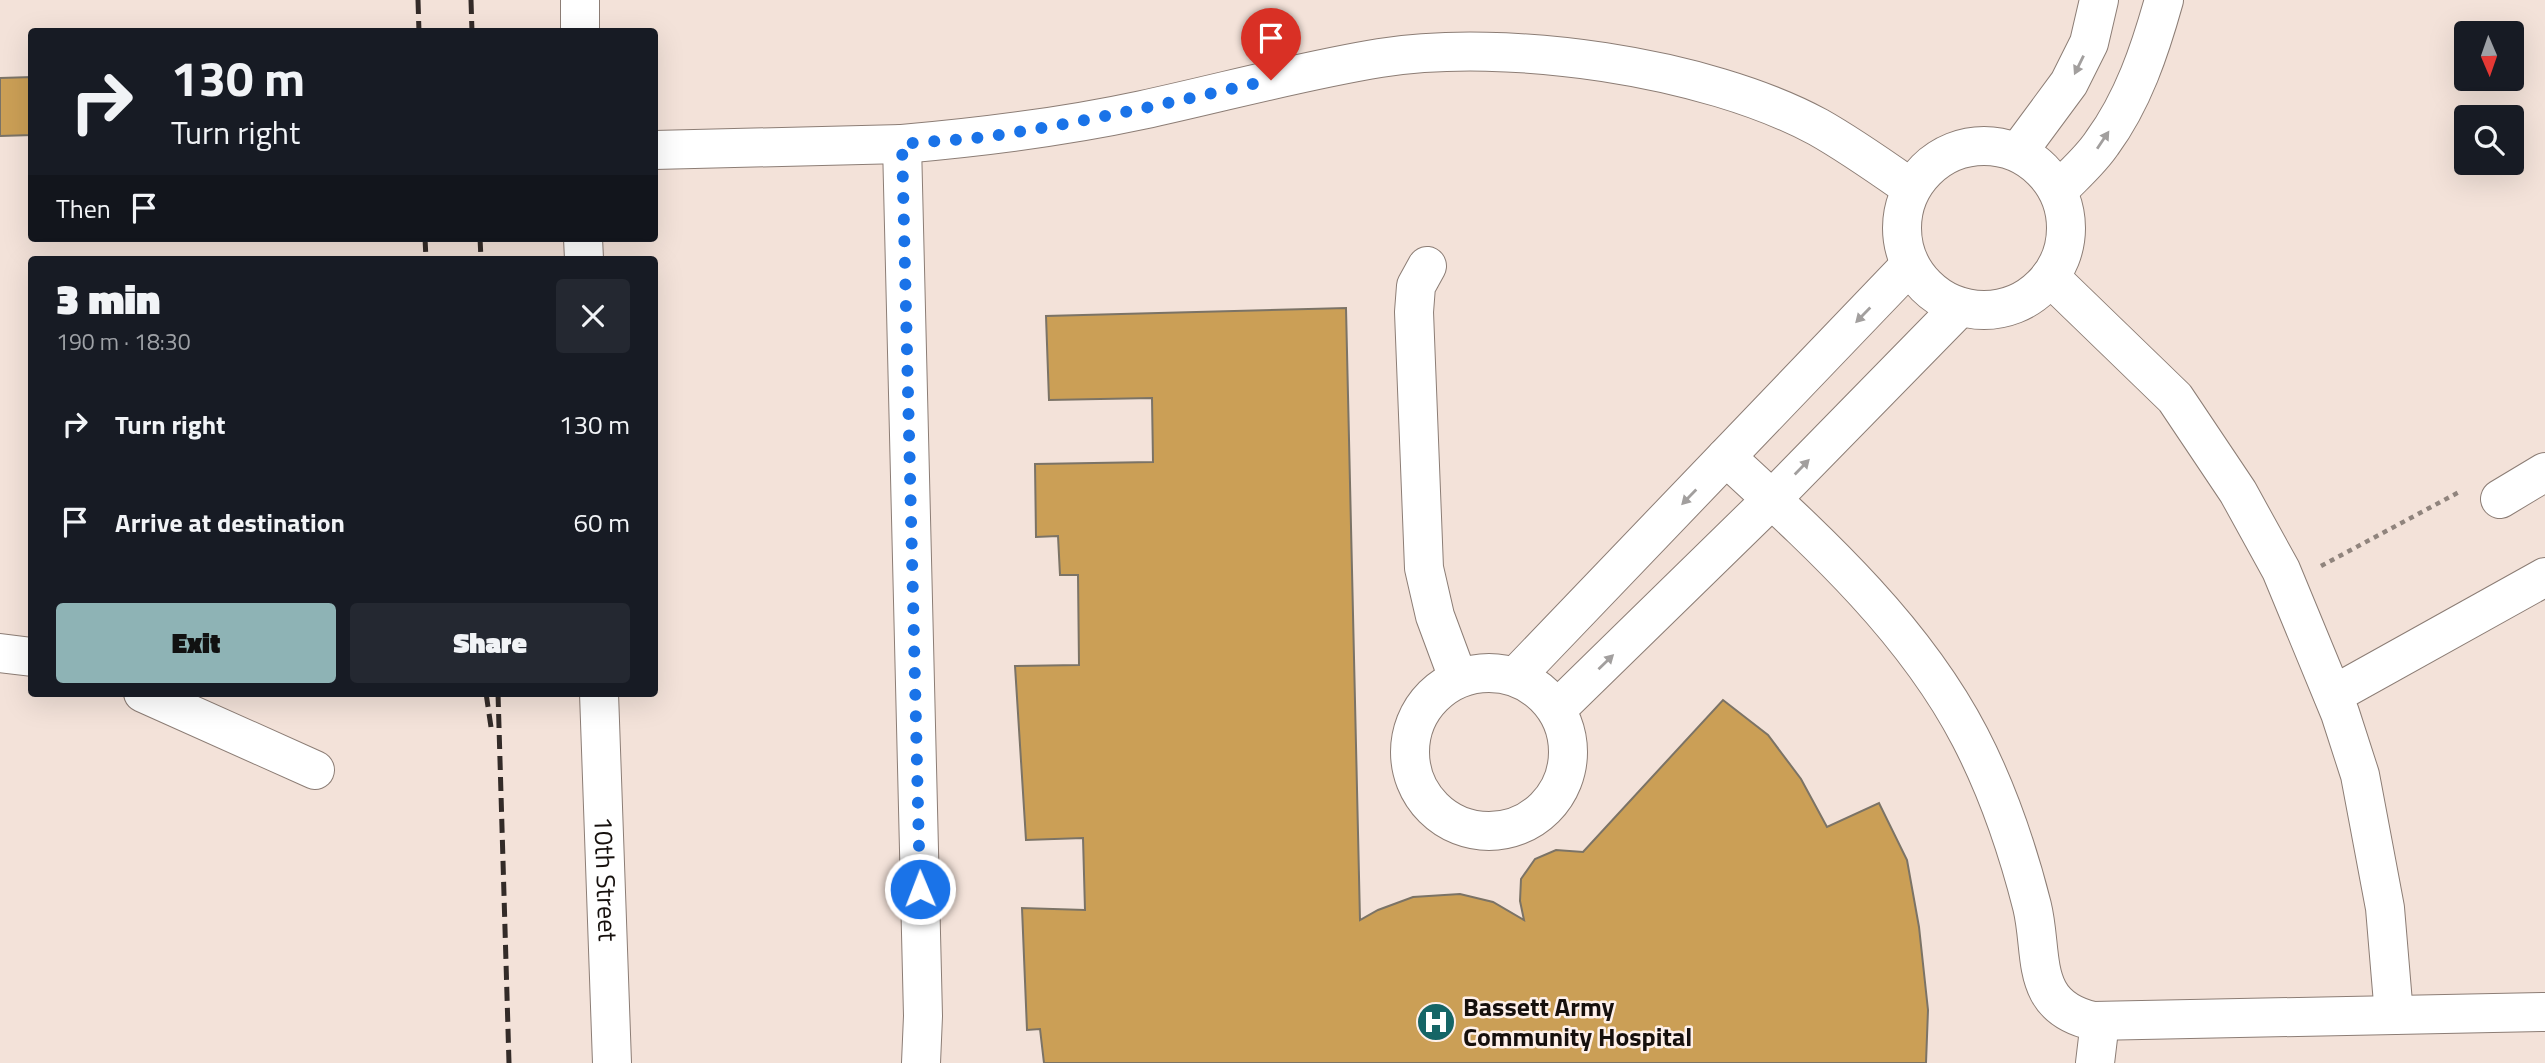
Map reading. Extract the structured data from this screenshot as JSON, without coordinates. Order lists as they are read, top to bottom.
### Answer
{
  "streets": {
    "street": ["10th Street"]
  },
  "places": {
    "hospital": ["Bassett Army Community Hospital"]
  },
  "north": "bottom",
  "page": {
    "turn": ["130 m", "Turn right"],
    "then": "Then",
    "heading": ["3 min", "190 m · 18:30"],
    "list": [
      {
        "name": "Turn right",
        "value": "130 m"
      },
      {
        "name": "Arrive at destination",
        "value": "60 m"
      }
    ],
    "buttons": ["Exit", "Share"]
  }
}
